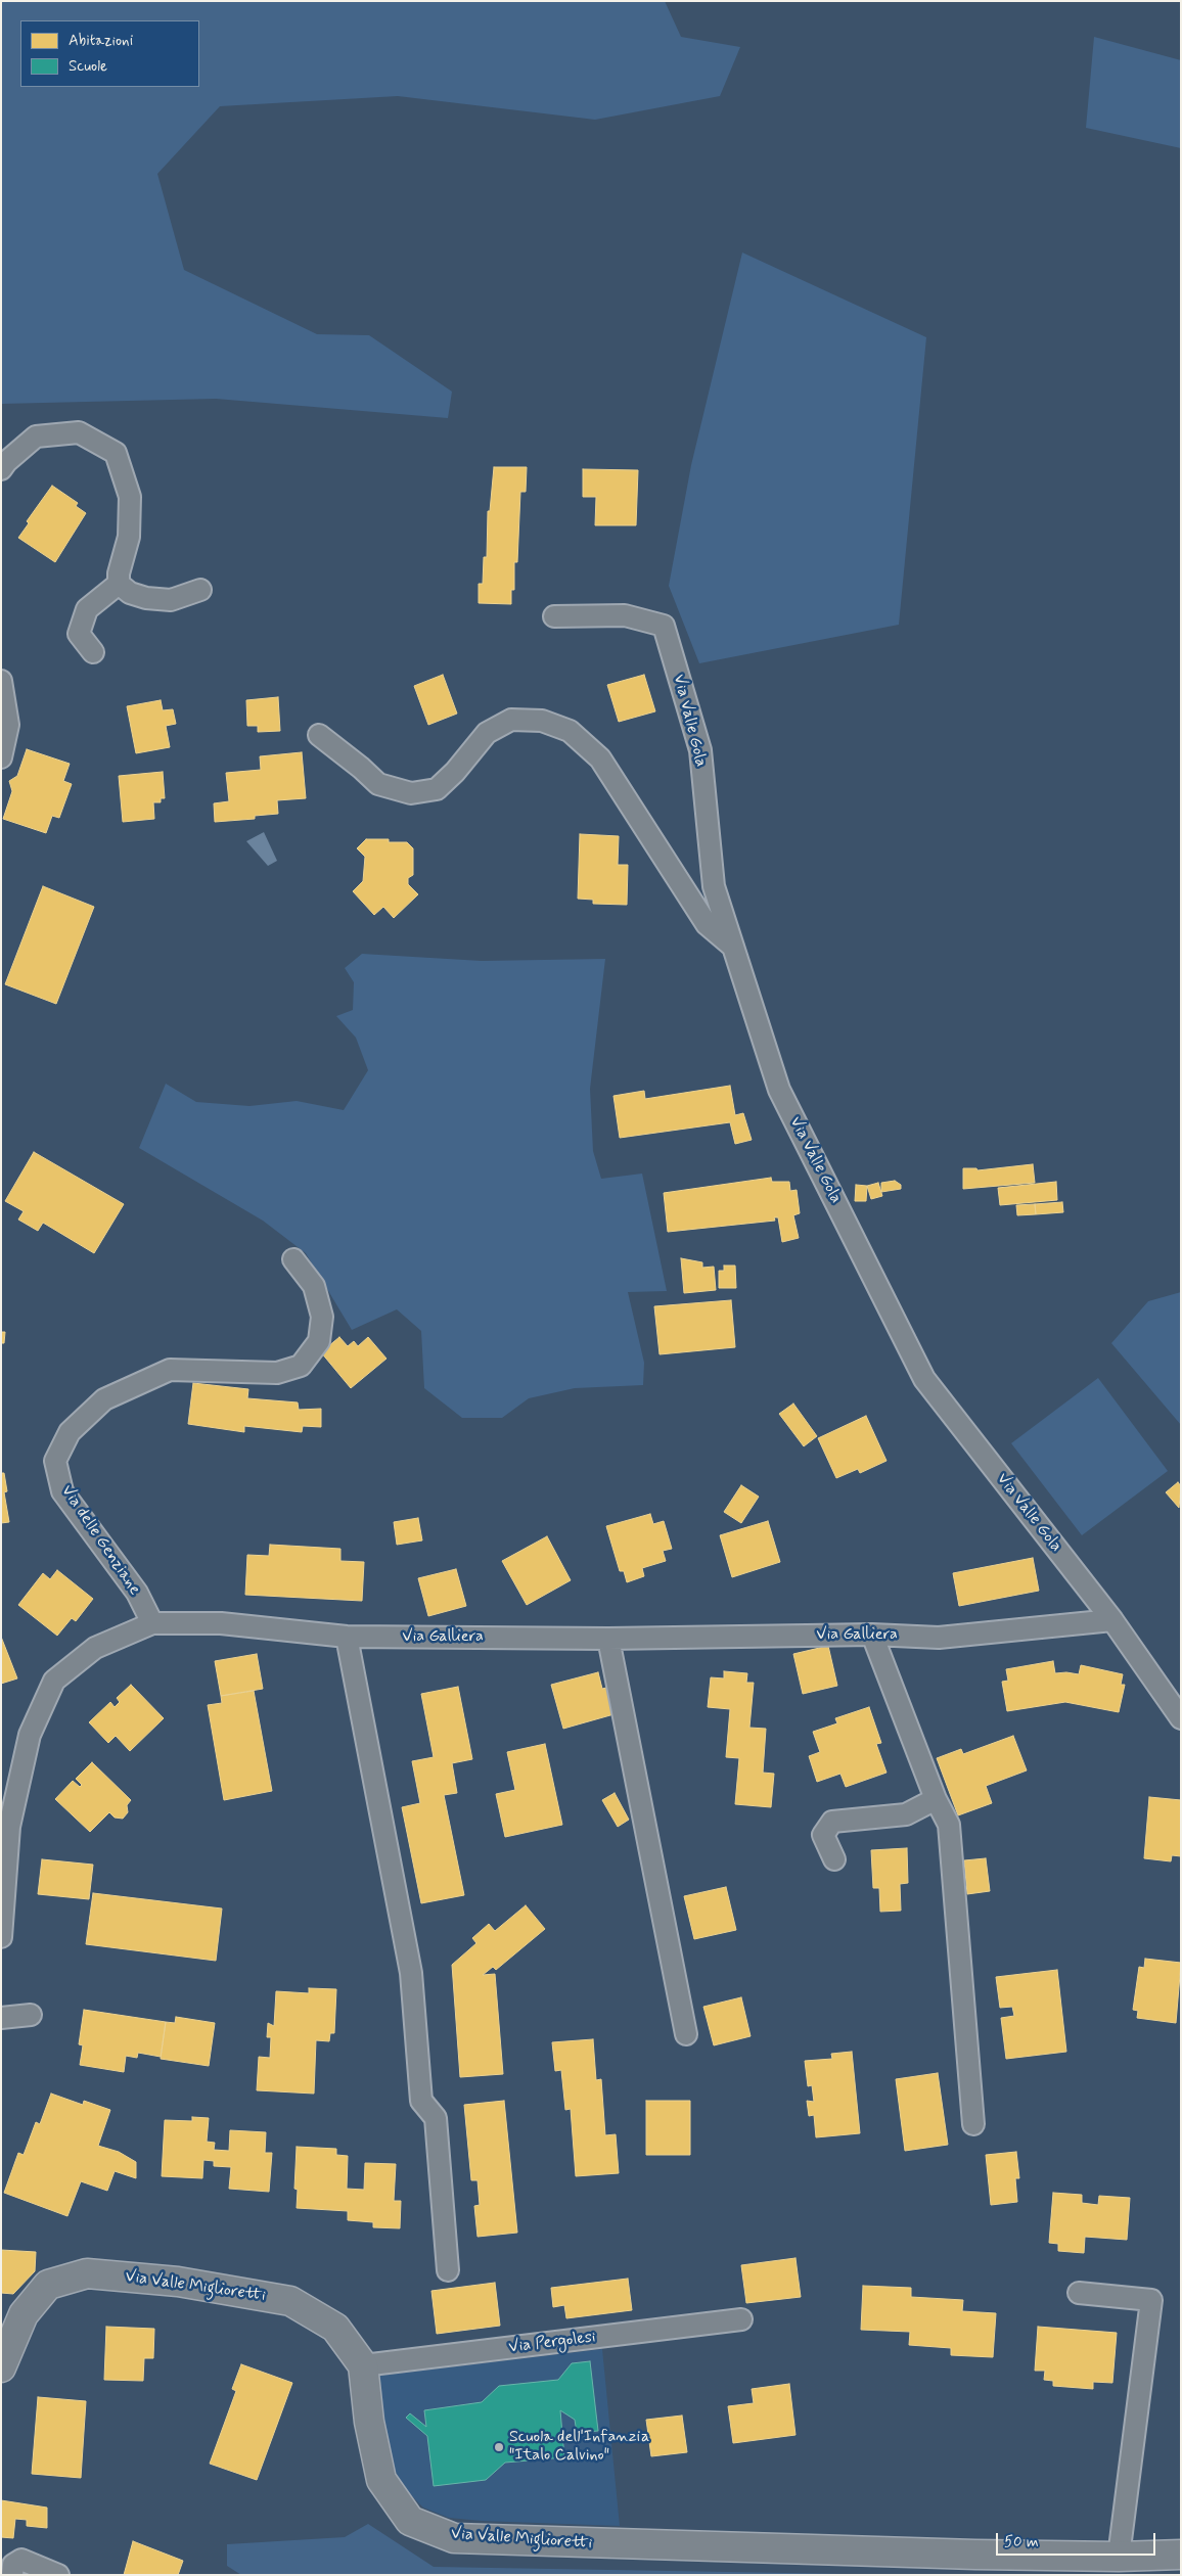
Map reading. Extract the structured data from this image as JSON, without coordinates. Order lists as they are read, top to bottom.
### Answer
{
  "streets": {
    "street": [
      "Via Valle Gola",
      "Via delle Genziane",
      "Via Galliera",
      "Via Valle Miglioretti",
      "Via Pergolesi"
    ]
  },
  "crossings": [
    ["Via Valle Gola", "Via Galliera"],
    ["Via delle Genziane", "Via Galliera"],
    ["Via Valle Miglioretti", "Via Pergolesi"]
  ],
  "places": ["Scuola dell'Infanzia \"Italo Calvino\""],
  "legend": ["Abitazioni", "Scuole"],
  "scale_bar": "50 m"
}
